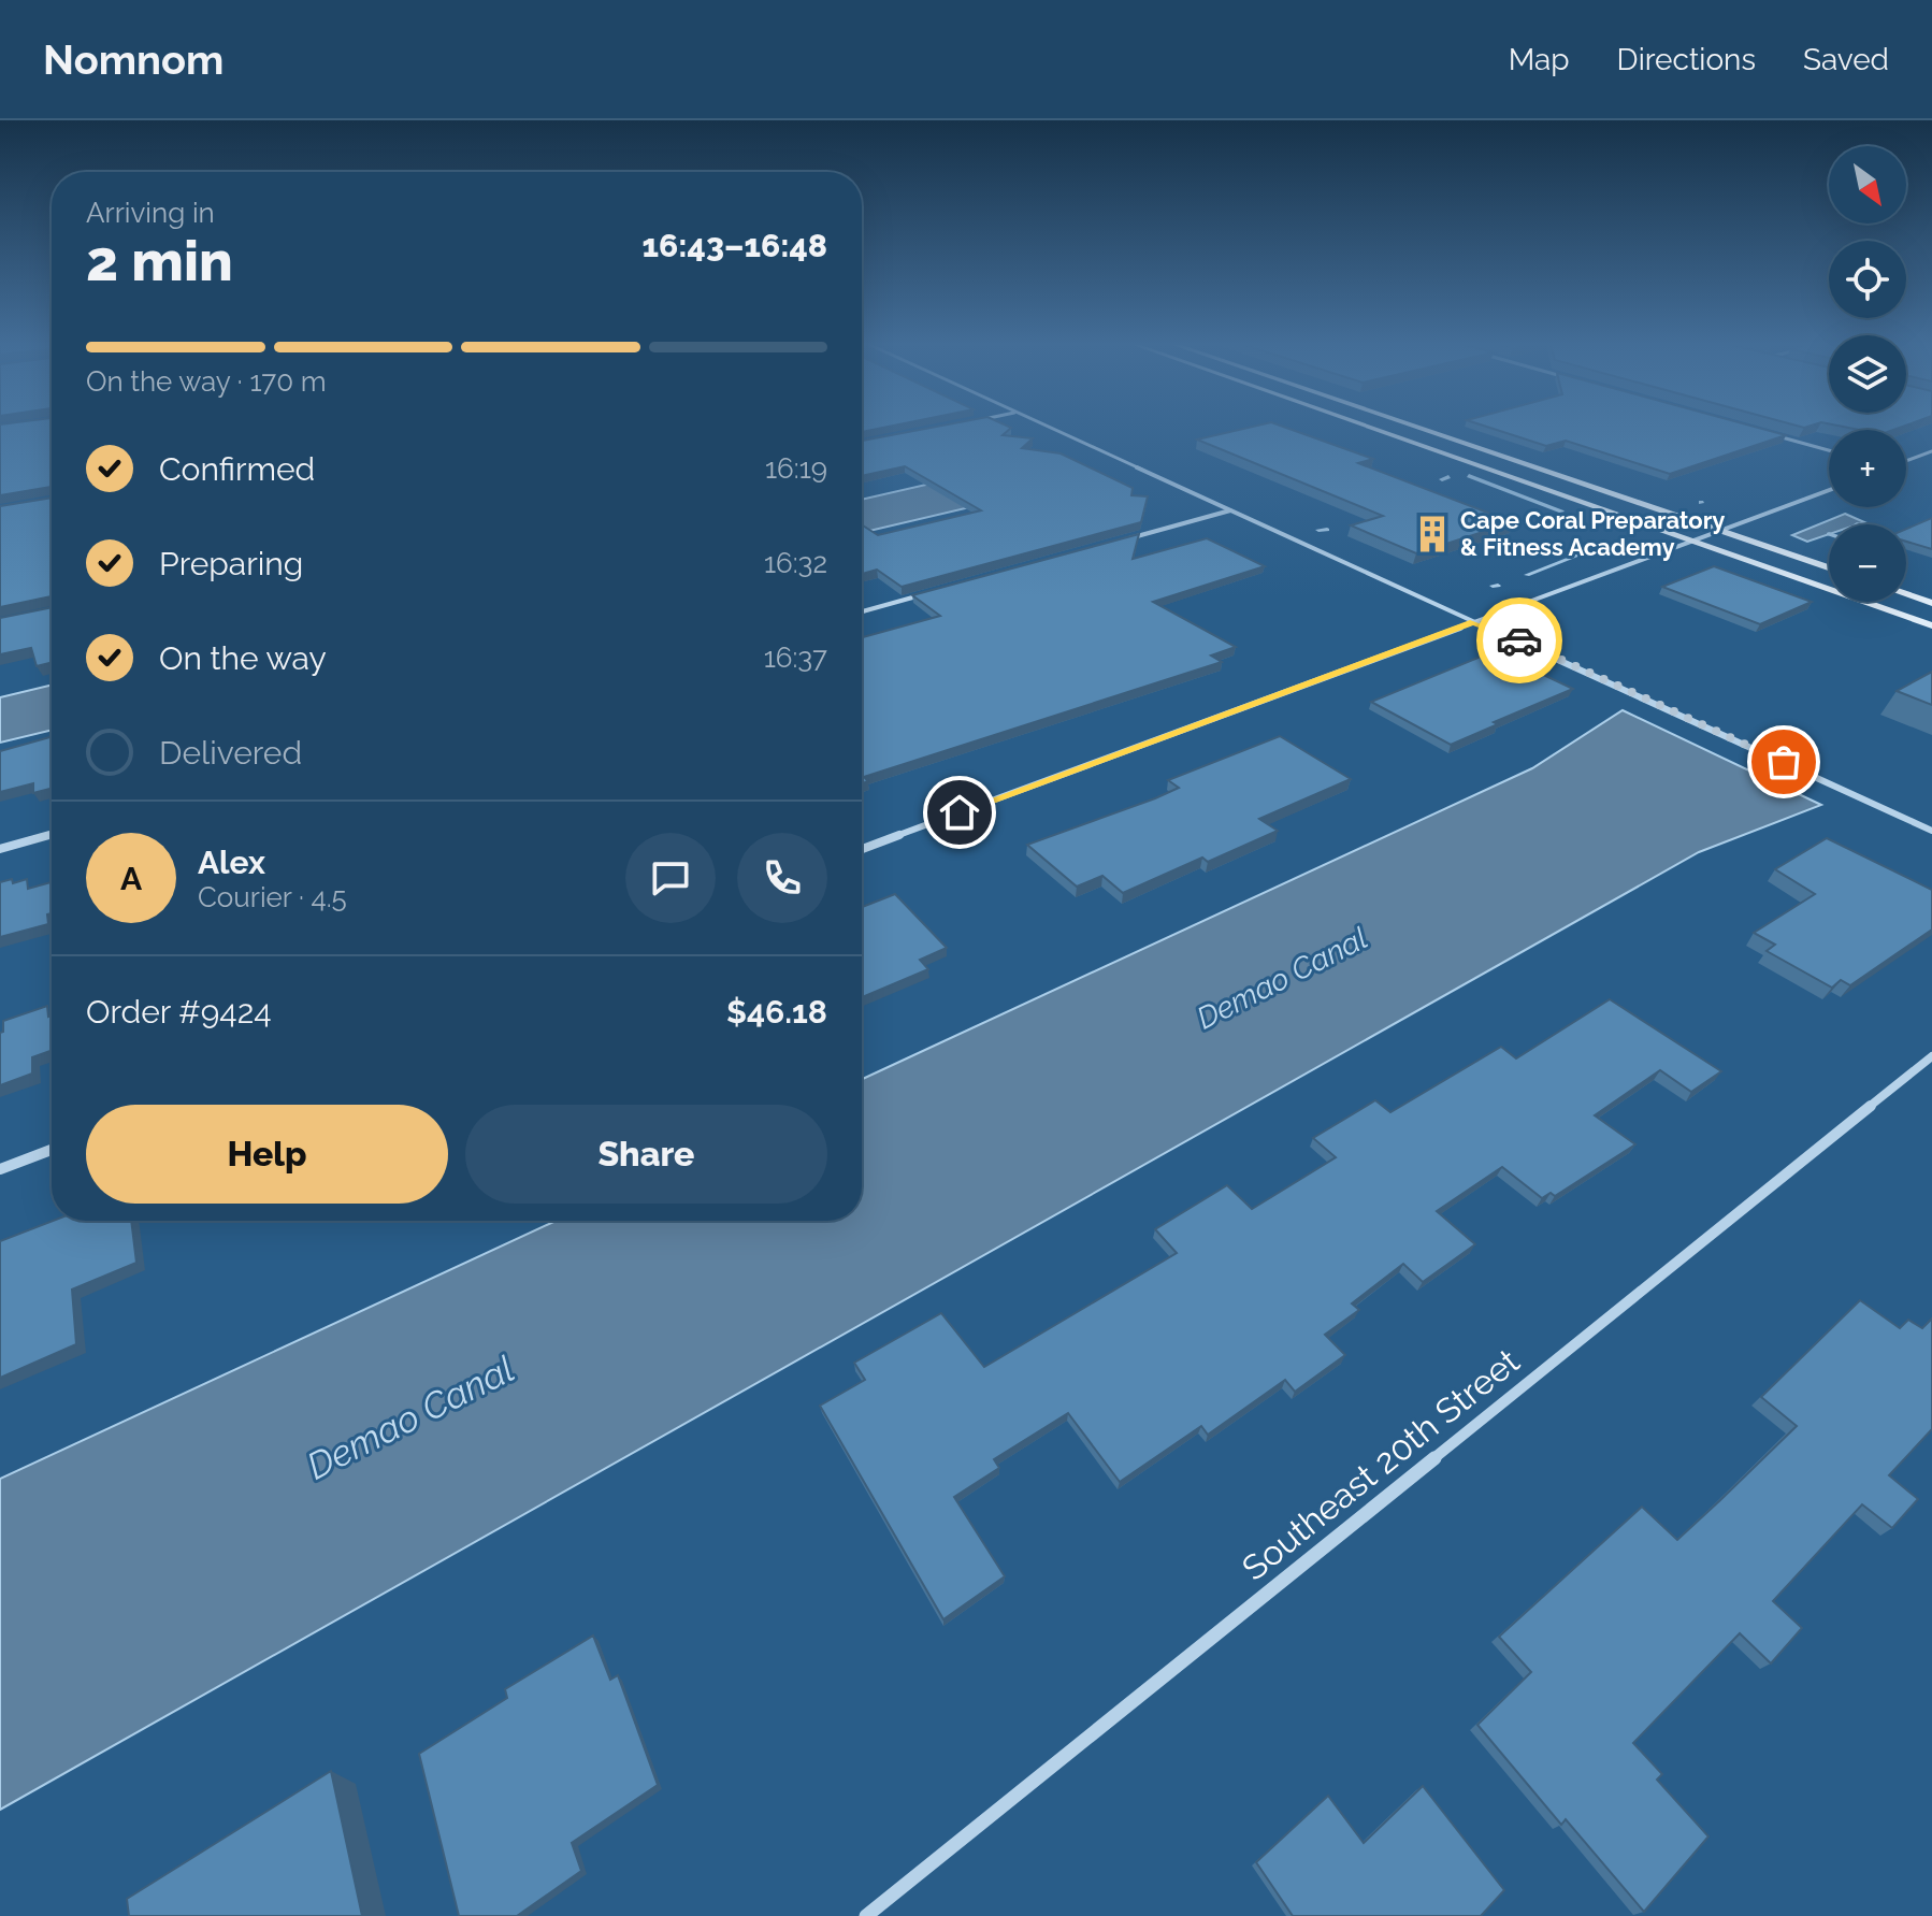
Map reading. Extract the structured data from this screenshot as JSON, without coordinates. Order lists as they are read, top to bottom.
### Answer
{
  "streets": {
    "street": ["Southeast 20th Street"]
  },
  "water": ["Demao Canal"],
  "places": {
    "building": ["Cape Coral Preparatory & Fitness Academy"]
  },
  "north": "bottom right",
  "page": {
    "header": "Nomnom",
    "nav": ["Map", "Directions", "Saved"],
    "map_buttons": ["+", "−"],
    "heading": ["2 min", "Arriving in", "16:43–16:48"],
    "panel": [
      "Alex",
      "Courier · 4.5",
      "Order #9424",
      "$46.18"
    ],
    "bar": "On the way · 170 m",
    "list": [
      ["Confirmed", "16:19"],
      ["Preparing", "16:32"],
      ["On the way", "16:37"],
      "Delivered"
    ],
    "round": "A",
    "buttons": ["Help", "Share"]
  }
}
